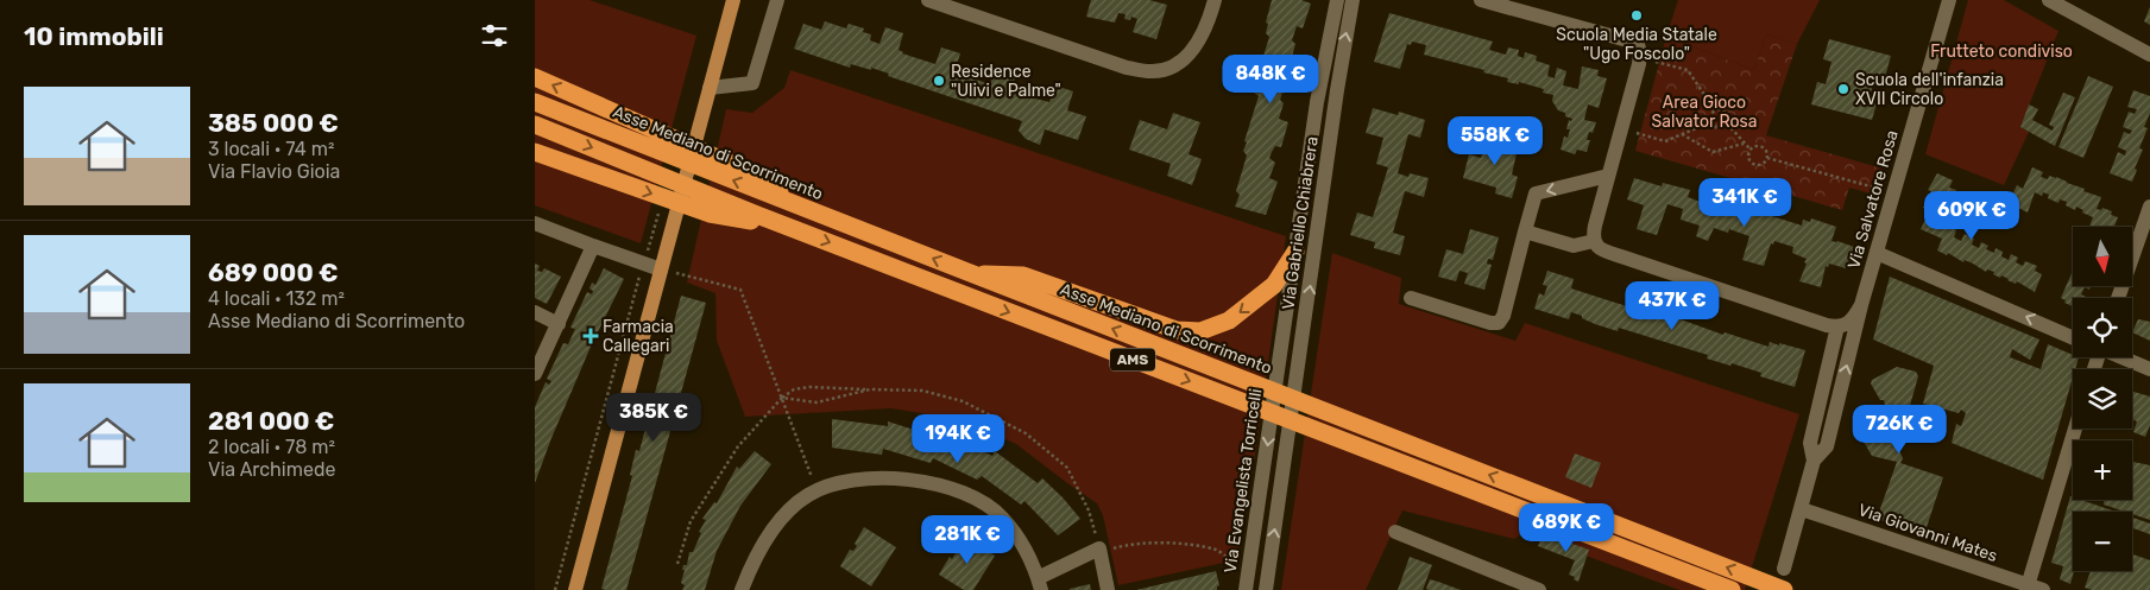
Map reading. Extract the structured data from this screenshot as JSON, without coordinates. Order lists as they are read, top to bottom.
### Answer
{
  "streets": {
    "highway": ["Asse Mediano di Scorrimento", "AMS"],
    "street": [
      "Via Salvatore Rosa",
      "Via Gabriello Chiabrera",
      "Via Evangelista Torricelli",
      "Via Giovanni Mates"
    ]
  },
  "crossings": [
    ["Via Salvatore Rosa", "Via Giovanni Mates"],
    ["Via Gabriello Chiabrera", "Via Evangelista Torricelli"]
  ],
  "one_way": ["Via Evangelista Torricelli"],
  "parks": ["Frutteto condiviso", "Area Gioco Salvator Rosa"],
  "places": {
    "other": ["Scuola Media Statale \"Ugo Foscolo\"", "Residence \"Ulivi e Palme\"", "Scuola dell'infanzia XVII Circolo"],
    "health": ["Farmacia Callegari"]
  },
  "north": "bottom",
  "page": {
    "heading": "10 immobili",
    "price": [
      "848K €",
      "558K €",
      "341K €",
      "609K €",
      "437K €",
      "385K €",
      "726K €",
      "194K €",
      "689K €",
      "281K €"
    ],
    "list": [
      {
        "name": "385 000 €",
        "note": "3 locali · 74 m² · Via Flavio Gioia"
      },
      {
        "name": "689 000 €",
        "note": "4 locali · 132 m² · Asse Mediano di Scorrimento"
      },
      {
        "name": "281 000 €",
        "note": "2 locali · 78 m² · Via Archimede"
      }
    ],
    "map_buttons": ["+", "−"]
  }
}
